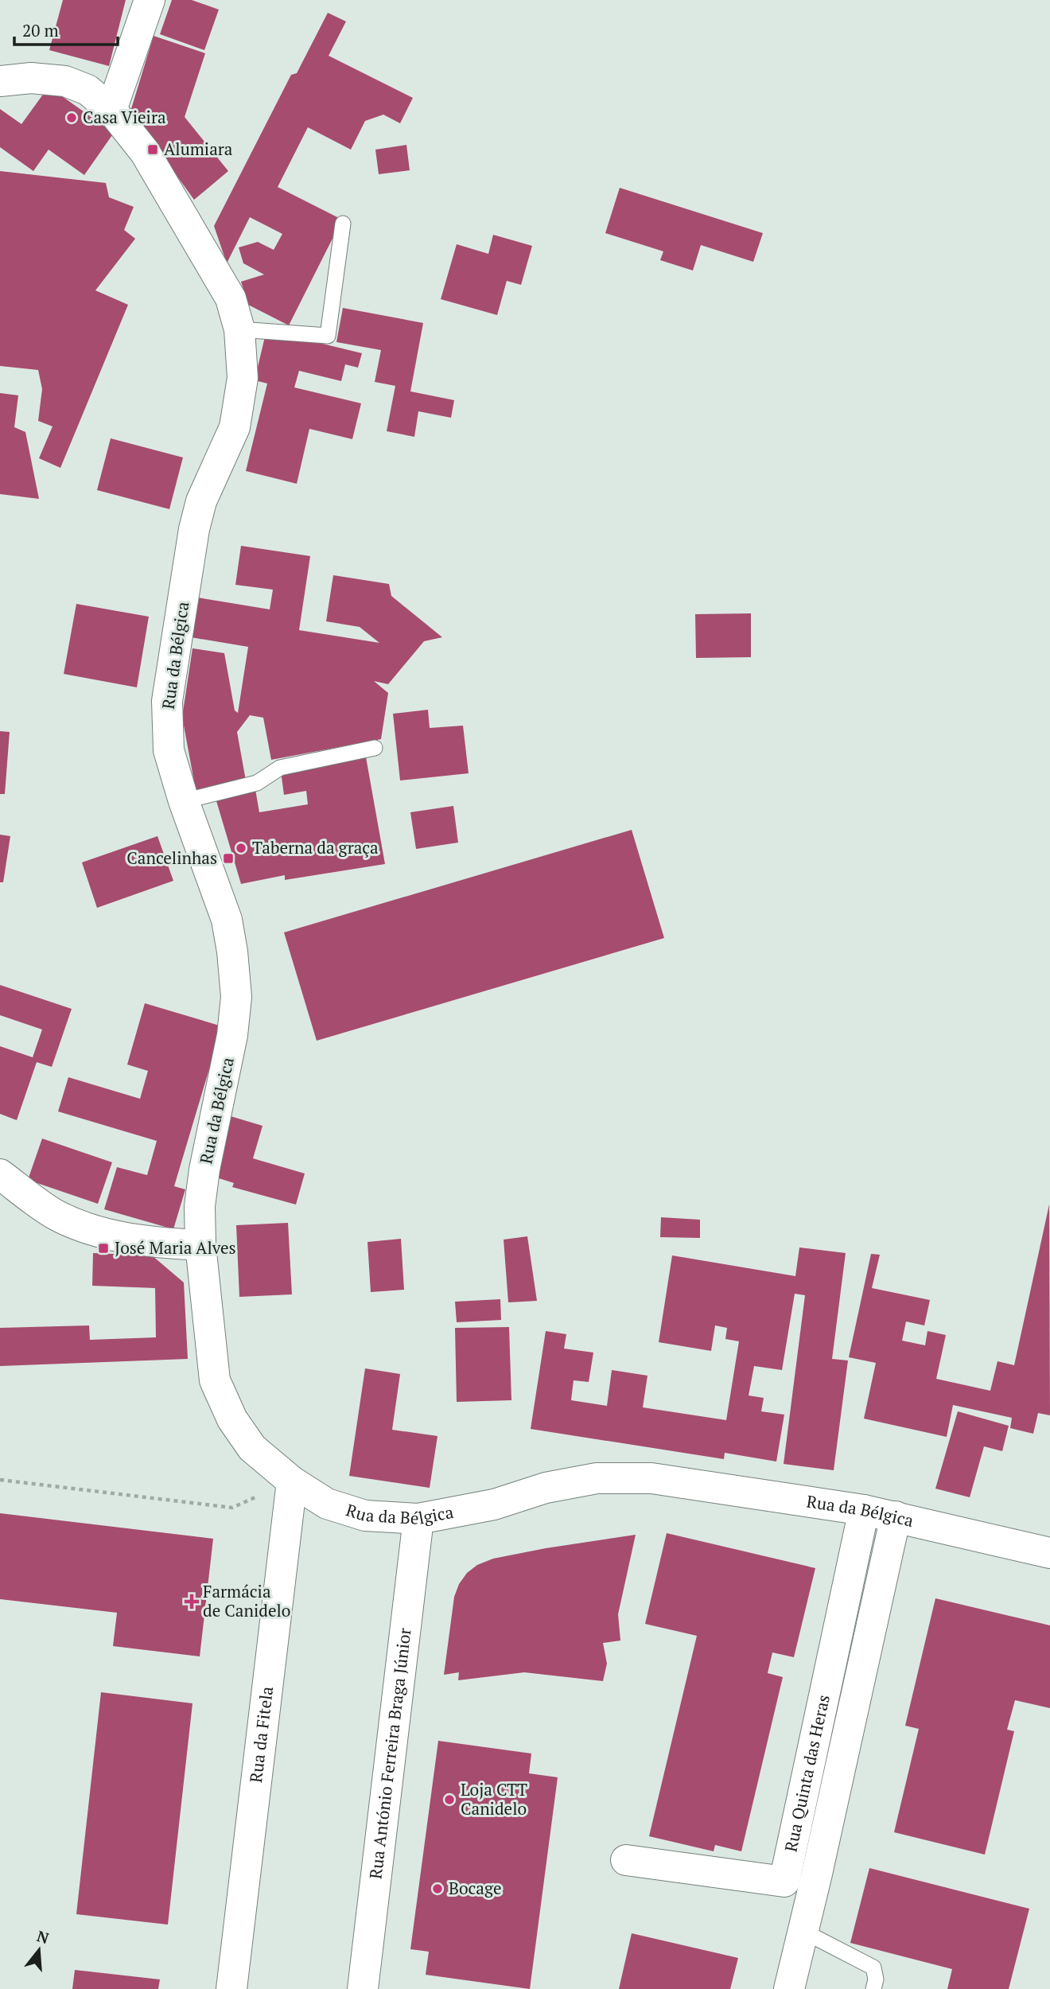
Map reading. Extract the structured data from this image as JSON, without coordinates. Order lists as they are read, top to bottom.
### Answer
{
  "streets": {
    "main road": [
      "Rua da Bélgica",
      "Rua da Fitela",
      "Rua António Ferreira Braga Júnior",
      "Rua Quinta das Heras"
    ]
  },
  "crossings": [
    ["Rua da Bélgica", "Rua da Fitela"],
    ["Rua da Bélgica", "Rua António Ferreira Braga Júnior"],
    ["Rua da Bélgica", "Rua Quinta das Heras"]
  ],
  "places": {
    "other": [
      "Casa Vieira",
      "Taberna da graça",
      "Loja CTT Canidelo",
      "Bocage"
    ],
    "transit": ["Alumiara", "Cancelinhas", "José Maria Alves"],
    "health": ["Farmácia de Canidelo"]
  },
  "scale_bar": "20 m",
  "north": "top"
}
